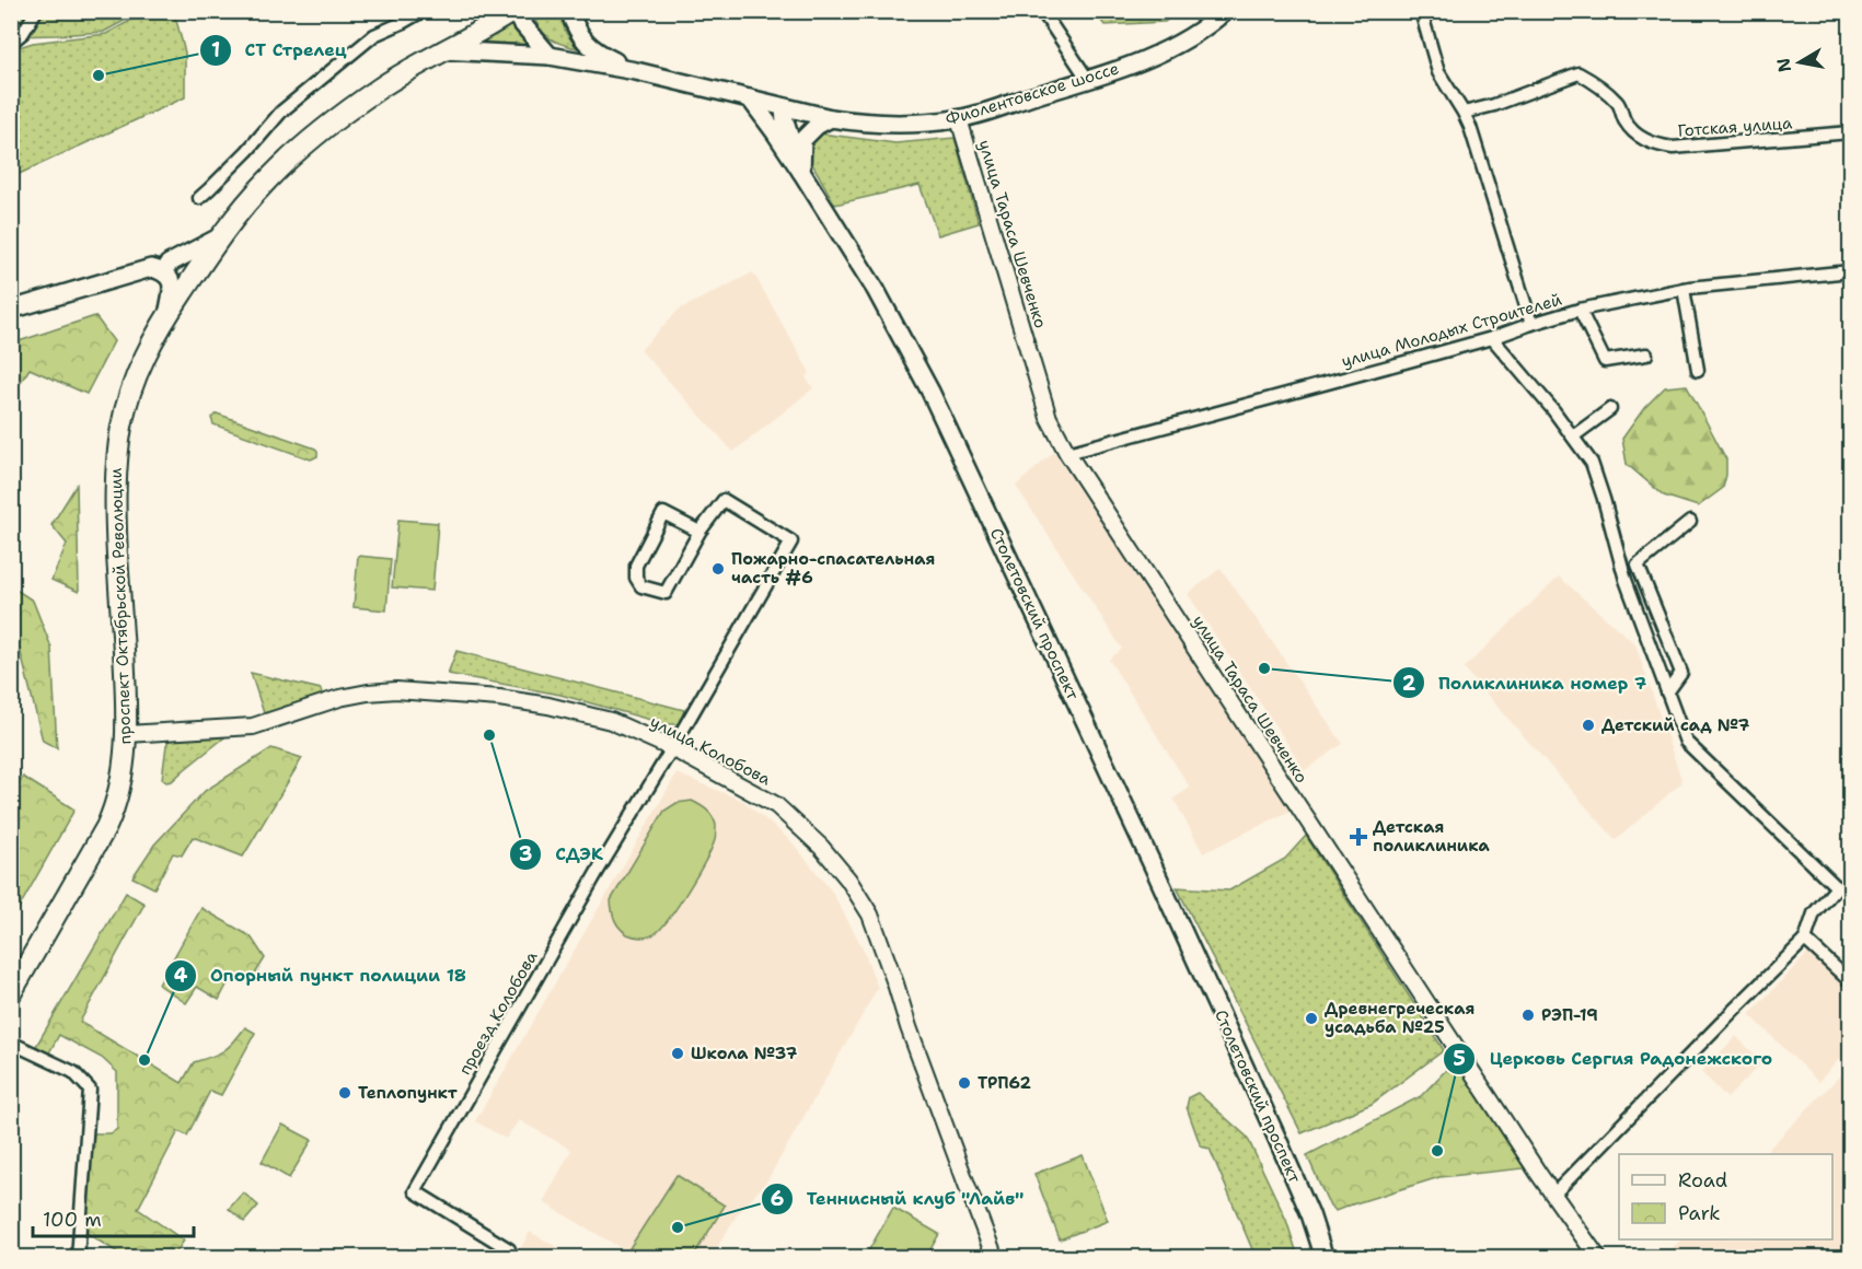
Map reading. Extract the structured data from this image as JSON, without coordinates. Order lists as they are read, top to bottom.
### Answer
{
  "streets": {
    "main road": ["Фиолентовское шоссе", "проспект Октябрьской Революции", "Столетовский проспект"],
    "street": [
      "Готская улица",
      "улица Тараса Шевченко",
      "улица Молодых Строителей",
      "улица Колобова",
      "проезд Колобова"
    ]
  },
  "crossings": [
    ["Фиолентовское шоссе", "улица Тараса Шевченко"],
    ["Фиолентовское шоссе", "Столетовский проспект"],
    ["улица Тараса Шевченко", "улица Молодых Строителей"],
    ["проспект Октябрьской Революции", "улица Колобова"],
    ["улица Колобова", "проезд Колобова"]
  ],
  "places": {
    "other": [
      "СТ Стрелец",
      "Пожарно-спасательная часть #6",
      "Поликлиника номер 7",
      "Детский сад №7",
      "СДЭК",
      "РЭП-19",
      "Древнегреческая усадьба №25",
      "Школа №37",
      "Опорный пункт полиции 18",
      "ТРП62",
      "Теплопункт",
      "Церковь Сергия Радонежского",
      "Теннисный клуб \"Лайв\""
    ],
    "health": ["Детская поликлиника"]
  },
  "legend": ["Road", "Park"],
  "scale_bar": "100 m",
  "north": "left"
}
